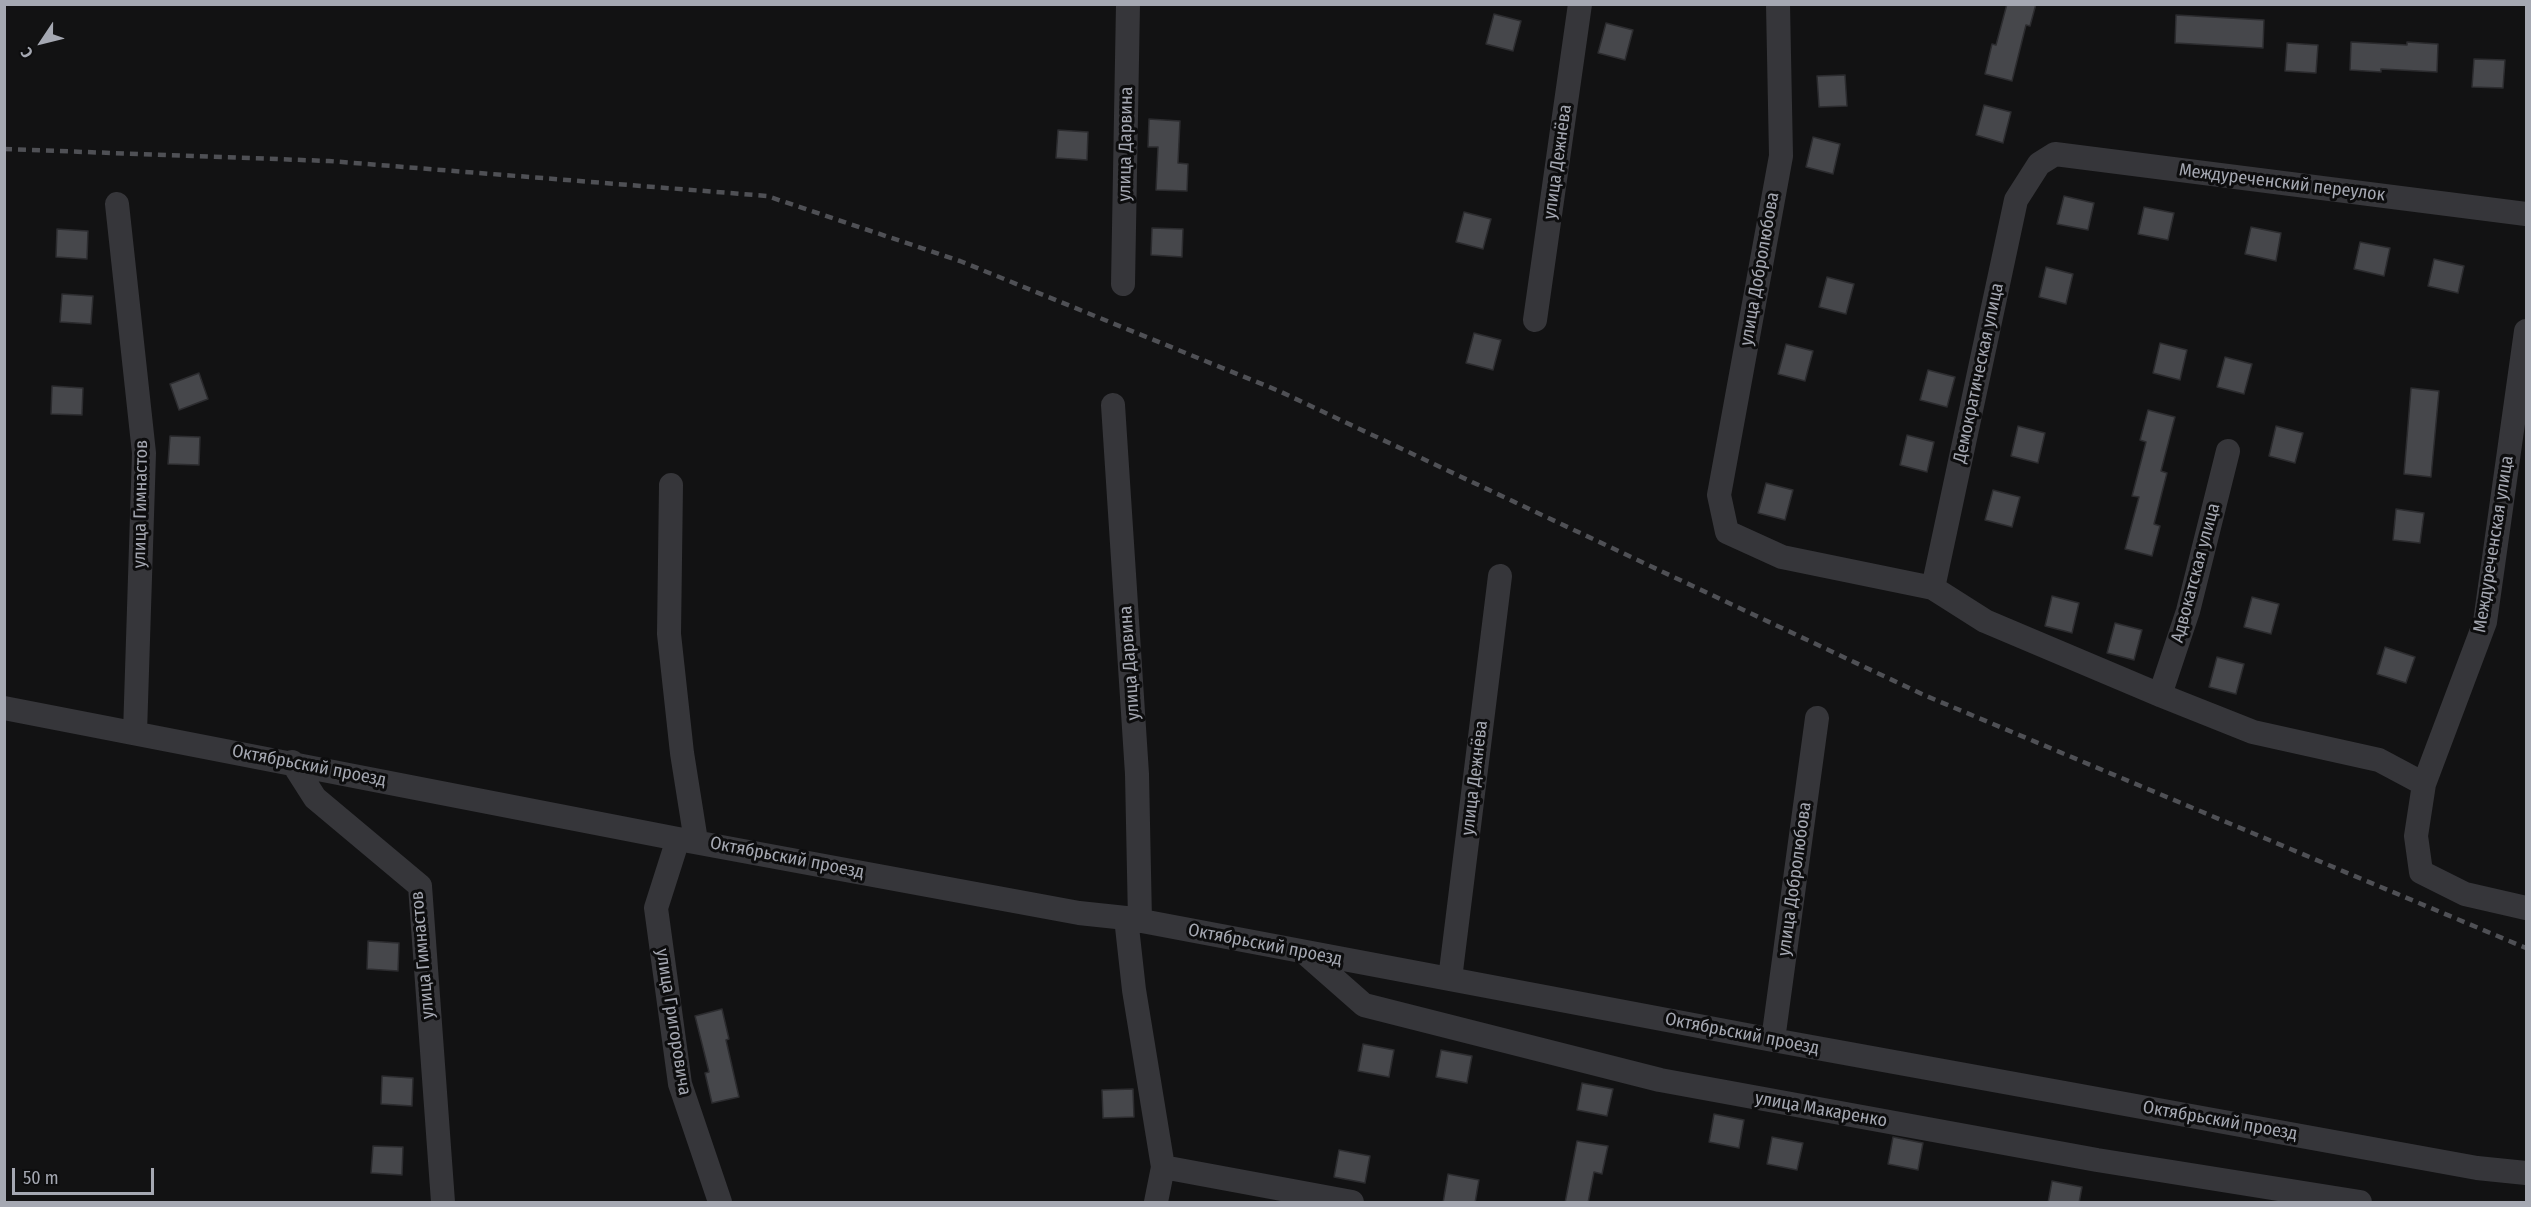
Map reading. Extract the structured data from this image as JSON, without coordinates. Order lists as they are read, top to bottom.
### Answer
{
  "streets": {
    "street": [
      "улица Дарвина",
      "улица Дежнёва",
      "Междуреченский переулок",
      "улица Добролюбова",
      "Демократическая улица",
      "улица Гимнастов",
      "Междуреченская улица",
      "Адвокатская улица",
      "Октябрьский проезд",
      "улица Григоровича",
      "улица Макаренко"
    ]
  },
  "crossings": [
    ["улица Дарвина", "Октябрьский проезд"],
    ["улица Дежнёва", "Октябрьский проезд"],
    ["Междуреченский переулок", "Демократическая улица"],
    ["улица Добролюбова", "Демократическая улица"],
    ["улица Добролюбова", "Октябрьский проезд"],
    ["улица Гимнастов", "Октябрьский проезд"],
    ["Октябрьский проезд", "улица Григоровича"],
    ["Октябрьский проезд", "улица Макаренко"]
  ],
  "scale_bar": "50 m",
  "north": "bottom left"
}
